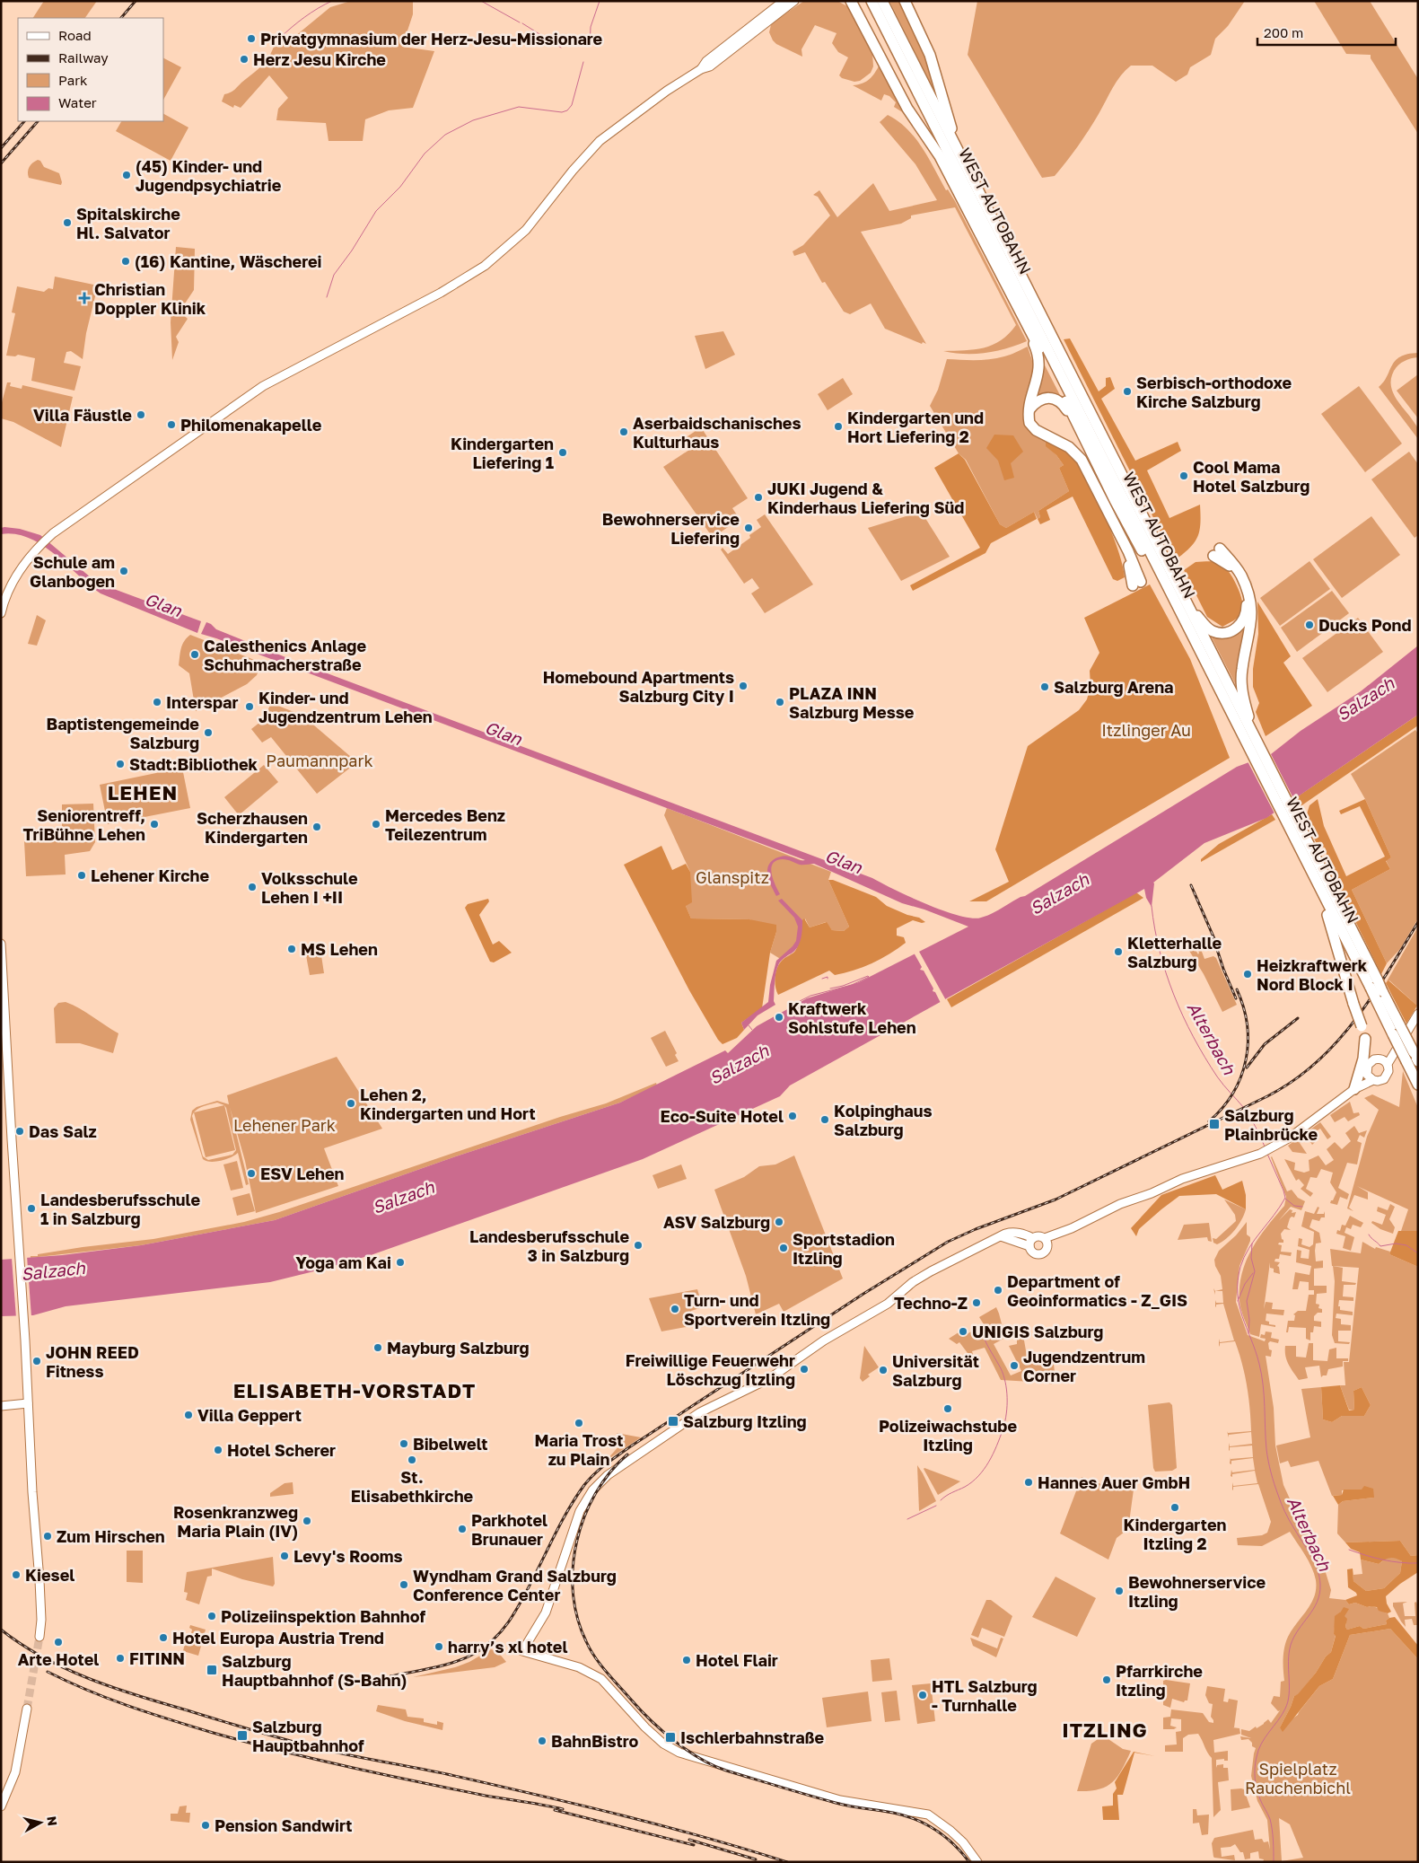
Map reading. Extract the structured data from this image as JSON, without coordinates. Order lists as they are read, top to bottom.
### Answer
{
  "streets": {
    "highway": ["WEST AUTOBAHN"]
  },
  "districts": ["LEHEN", "ELISABETH-VORSTADT", "ITZLING"],
  "water": ["Glan", "Salzach", "Alterbach"],
  "parks": [
    "Itzlinger Au",
    "Paumannpark",
    "Glanspitz",
    "Lehener Park",
    "Spielplatz Rauchenbichl"
  ],
  "places": {
    "other": [
      "Privatgymnasium der Herz-Jesu-Missionare",
      "Herz Jesu Kirche",
      "(45) Kinder- und Jugendpsychiatrie",
      "Spitalskirche Hl. Salvator",
      "(16) Kantine, Wäscherei",
      "Serbisch-orthodoxe Kirche Salzburg",
      "Villa Fäustle",
      "Philomenakapelle",
      "Kindergarten und Hort Liefering 2",
      "Aserbaidschanisches Kulturhaus",
      "Kindergarten Liefering 1",
      "Cool Mama Hotel Salzburg",
      "JUKI Jugend & Kinderhaus Liefering Süd",
      "Bewohnerservice Liefering",
      "Schule am Glanbogen",
      "Ducks Pond",
      "Calesthenics Anlage Schuhmacherstraße",
      "Homebound Apartments Salzburg City I",
      "Salzburg Arena",
      "Interspar",
      "PLAZA INN Salzburg Messe",
      "Kinder- und Jugendzentrum Lehen",
      "Baptistengemeinde Salzburg",
      "Stadt:Bibliothek",
      "Seniorentreff, TriBühne Lehen",
      "Mercedes Benz Teilezentrum",
      "Scherzhausen Kindergarten",
      "Lehener Kirche",
      "Volksschule Lehen I +II",
      "MS Lehen",
      "Kletterhalle Salzburg",
      "Heizkraftwerk Nord Block I",
      "Kraftwerk Sohlstufe Lehen",
      "Lehen 2, Kindergarten und Hort",
      "Eco-Suite Hotel",
      "Kolpinghaus Salzburg",
      "Das Salz",
      "ESV Lehen",
      "Landesberufsschule 1 in Salzburg",
      "ASV Salzburg",
      "Landesberufsschule 3 in Salzburg",
      "Sportstadion Itzling",
      "Yoga am Kai",
      "Department of Geoinformatics - Z_GIS",
      "Techno-Z",
      "Turn- und Sportverein Itzling",
      "UNIGIS Salzburg",
      "Mayburg Salzburg",
      "JOHN REED Fitness",
      "Jugendzentrum Corner",
      "Freiwillige Feuerwehr Löschzug Itzling",
      "Universität Salzburg",
      "Polizeiwachstube Itzling",
      "Villa Geppert",
      "Maria Trost zu Plain",
      "Bibelwelt",
      "Hotel Scherer",
      "St. Elisabethkirche",
      "Hannes Auer GmbH",
      "Kindergarten Itzling 2",
      "Rosenkranzweg Maria Plain (IV)",
      "Parkhotel Brunauer",
      "Zum Hirschen",
      "Levy's Rooms",
      "Kiesel",
      "Wyndham Grand Salzburg Conference Center",
      "Bewohnerservice Itzling",
      "Polizeiinspektion Bahnhof",
      "Hotel Europa Austria Trend",
      "Arte Hotel",
      "harry’s xl hotel",
      "FITINN",
      "Hotel Flair",
      "Pfarrkirche Itzling",
      "HTL Salzburg - Turnhalle",
      "BahnBistro",
      "Pension Sandwirt"
    ],
    "health": ["Christian Doppler Klinik"],
    "transit": [
      "Salzburg Plainbrücke",
      "Salzburg Itzling",
      "Salzburg Hauptbahnhof (S-Bahn)",
      "Salzburg Hauptbahnhof",
      "Ischlerbahnstraße"
    ]
  },
  "legend": [
    "Road",
    "Railway",
    "Park",
    "Water"
  ],
  "scale_bar": "200 m",
  "north": "right"
}
